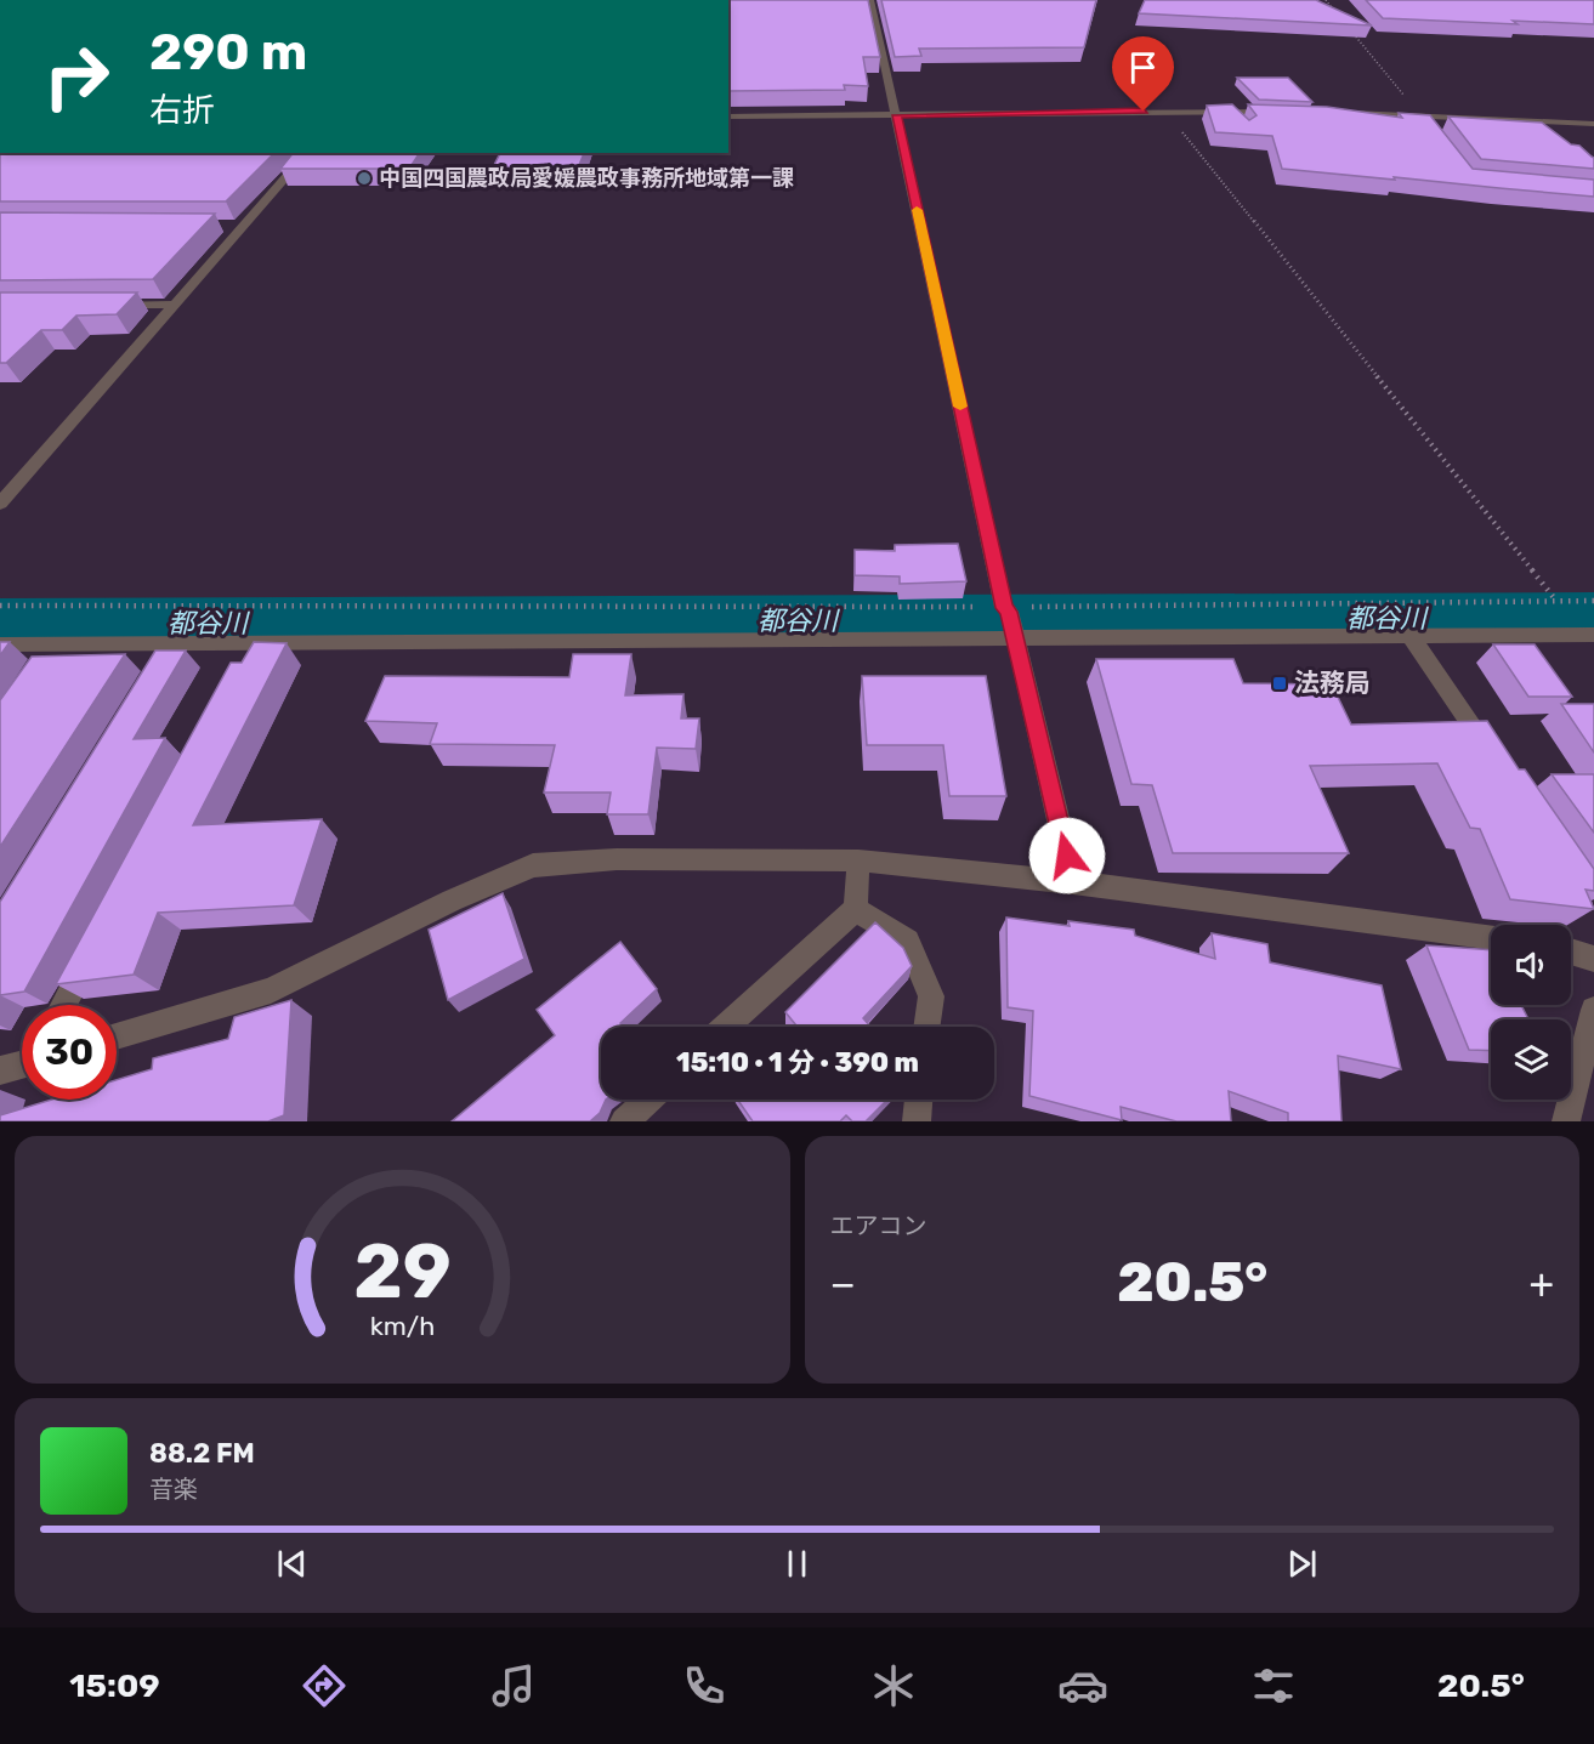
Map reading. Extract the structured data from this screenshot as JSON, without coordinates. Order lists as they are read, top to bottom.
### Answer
{
  "water": ["都谷川"],
  "places": {
    "other": ["中国四国農政局愛媛農政事務所地域第一課"],
    "transit": ["法務局"]
  },
  "page": {
    "turn": ["290 m", "右折"],
    "limit": "30",
    "trip": "15:10 · 1 分 · 390 m",
    "tile": "エアコン",
    "heat": ["−", "20.5°", "+"],
    "song": ["88.2 FM", "音楽"],
    "tabs": ["15:09", "20.5°"],
    "gauge": ["29", "km/h"]
  }
}
